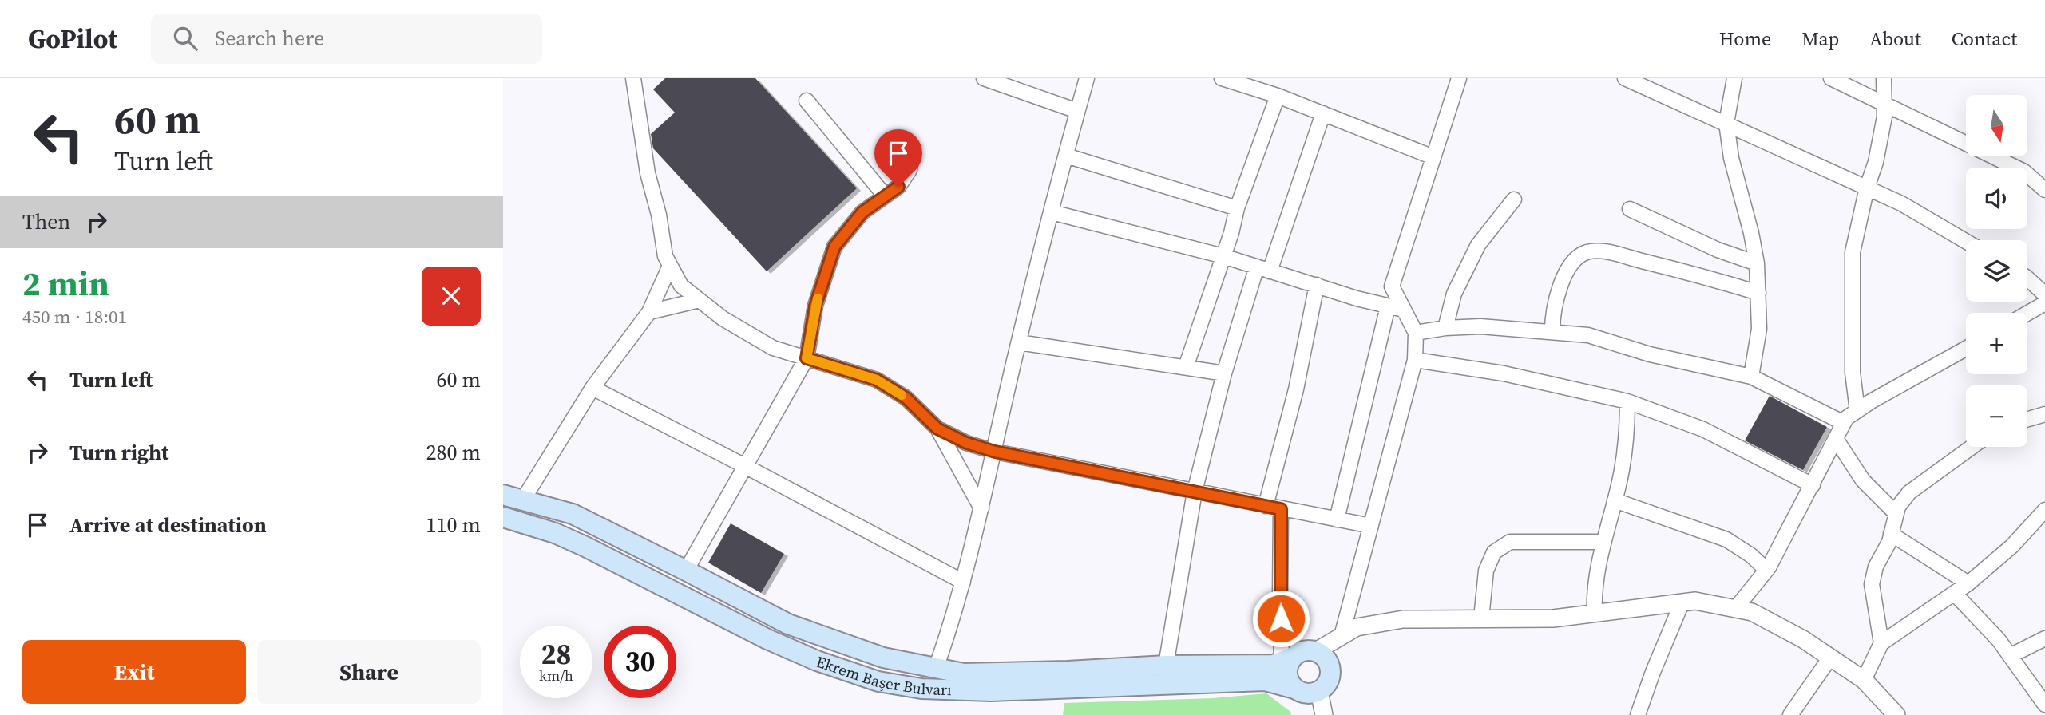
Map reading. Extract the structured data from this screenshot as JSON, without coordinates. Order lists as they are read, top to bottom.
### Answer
{
  "streets": {
    "main road": ["Ekrem Başer Bulvarı"]
  },
  "north": "bottom",
  "page": {
    "header": "GoPilot",
    "search": "Search here",
    "nav": [
      "Home",
      "Map",
      "About",
      "Contact"
    ],
    "turn": ["60 m", "Turn left"],
    "map_buttons": ["+", "−"],
    "then": "Then",
    "heading": ["2 min", "450 m · 18:01"],
    "list": [
      {
        "name": "Turn left",
        "value": "60 m"
      },
      {
        "name": "Turn right",
        "value": "280 m"
      },
      {
        "name": "Arrive at destination",
        "value": "110 m"
      }
    ],
    "speed": "28 km/h",
    "limit": "30",
    "buttons": ["Exit", "Share"]
  }
}
